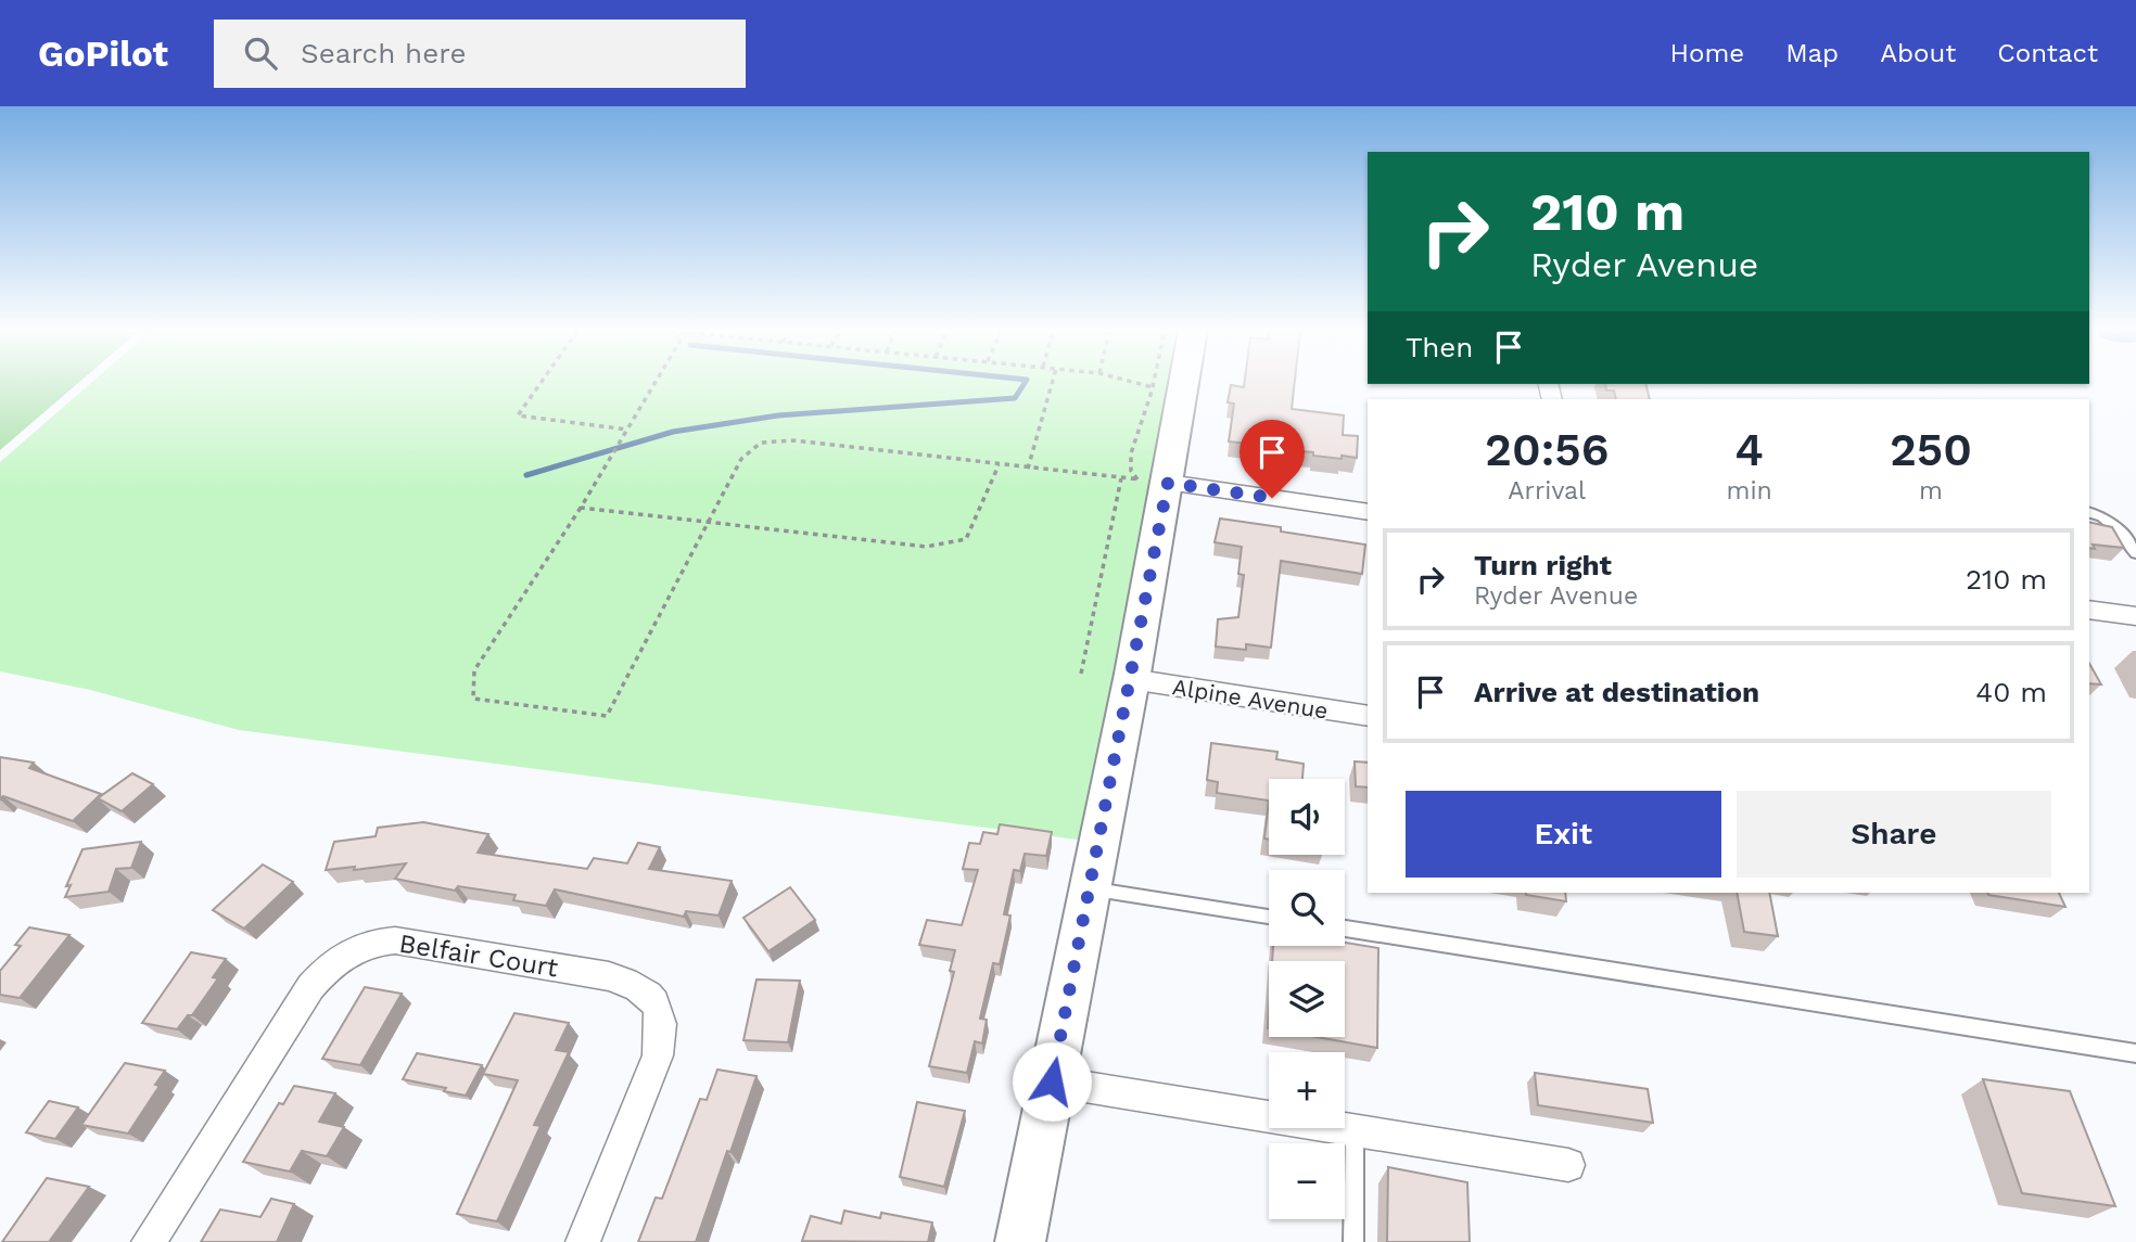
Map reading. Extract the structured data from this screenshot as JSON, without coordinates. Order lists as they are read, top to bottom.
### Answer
{
  "streets": {
    "street": ["Alpine Avenue", "Belfair Court"]
  },
  "page": {
    "header": "GoPilot",
    "search": "Search here",
    "nav": [
      "Home",
      "Map",
      "About",
      "Contact"
    ],
    "turn": ["210 m", "Ryder Avenue"],
    "then": "Then",
    "eta": [
      "20:56",
      "Arrival",
      "4",
      "min",
      "250",
      "m"
    ],
    "list": [
      {
        "name": "Turn right",
        "note": "Ryder Avenue",
        "value": "210 m"
      },
      {
        "name": "Arrive at destination",
        "value": "40 m"
      }
    ],
    "buttons": ["Exit", "Share"],
    "map_buttons": ["+", "−"]
  }
}
